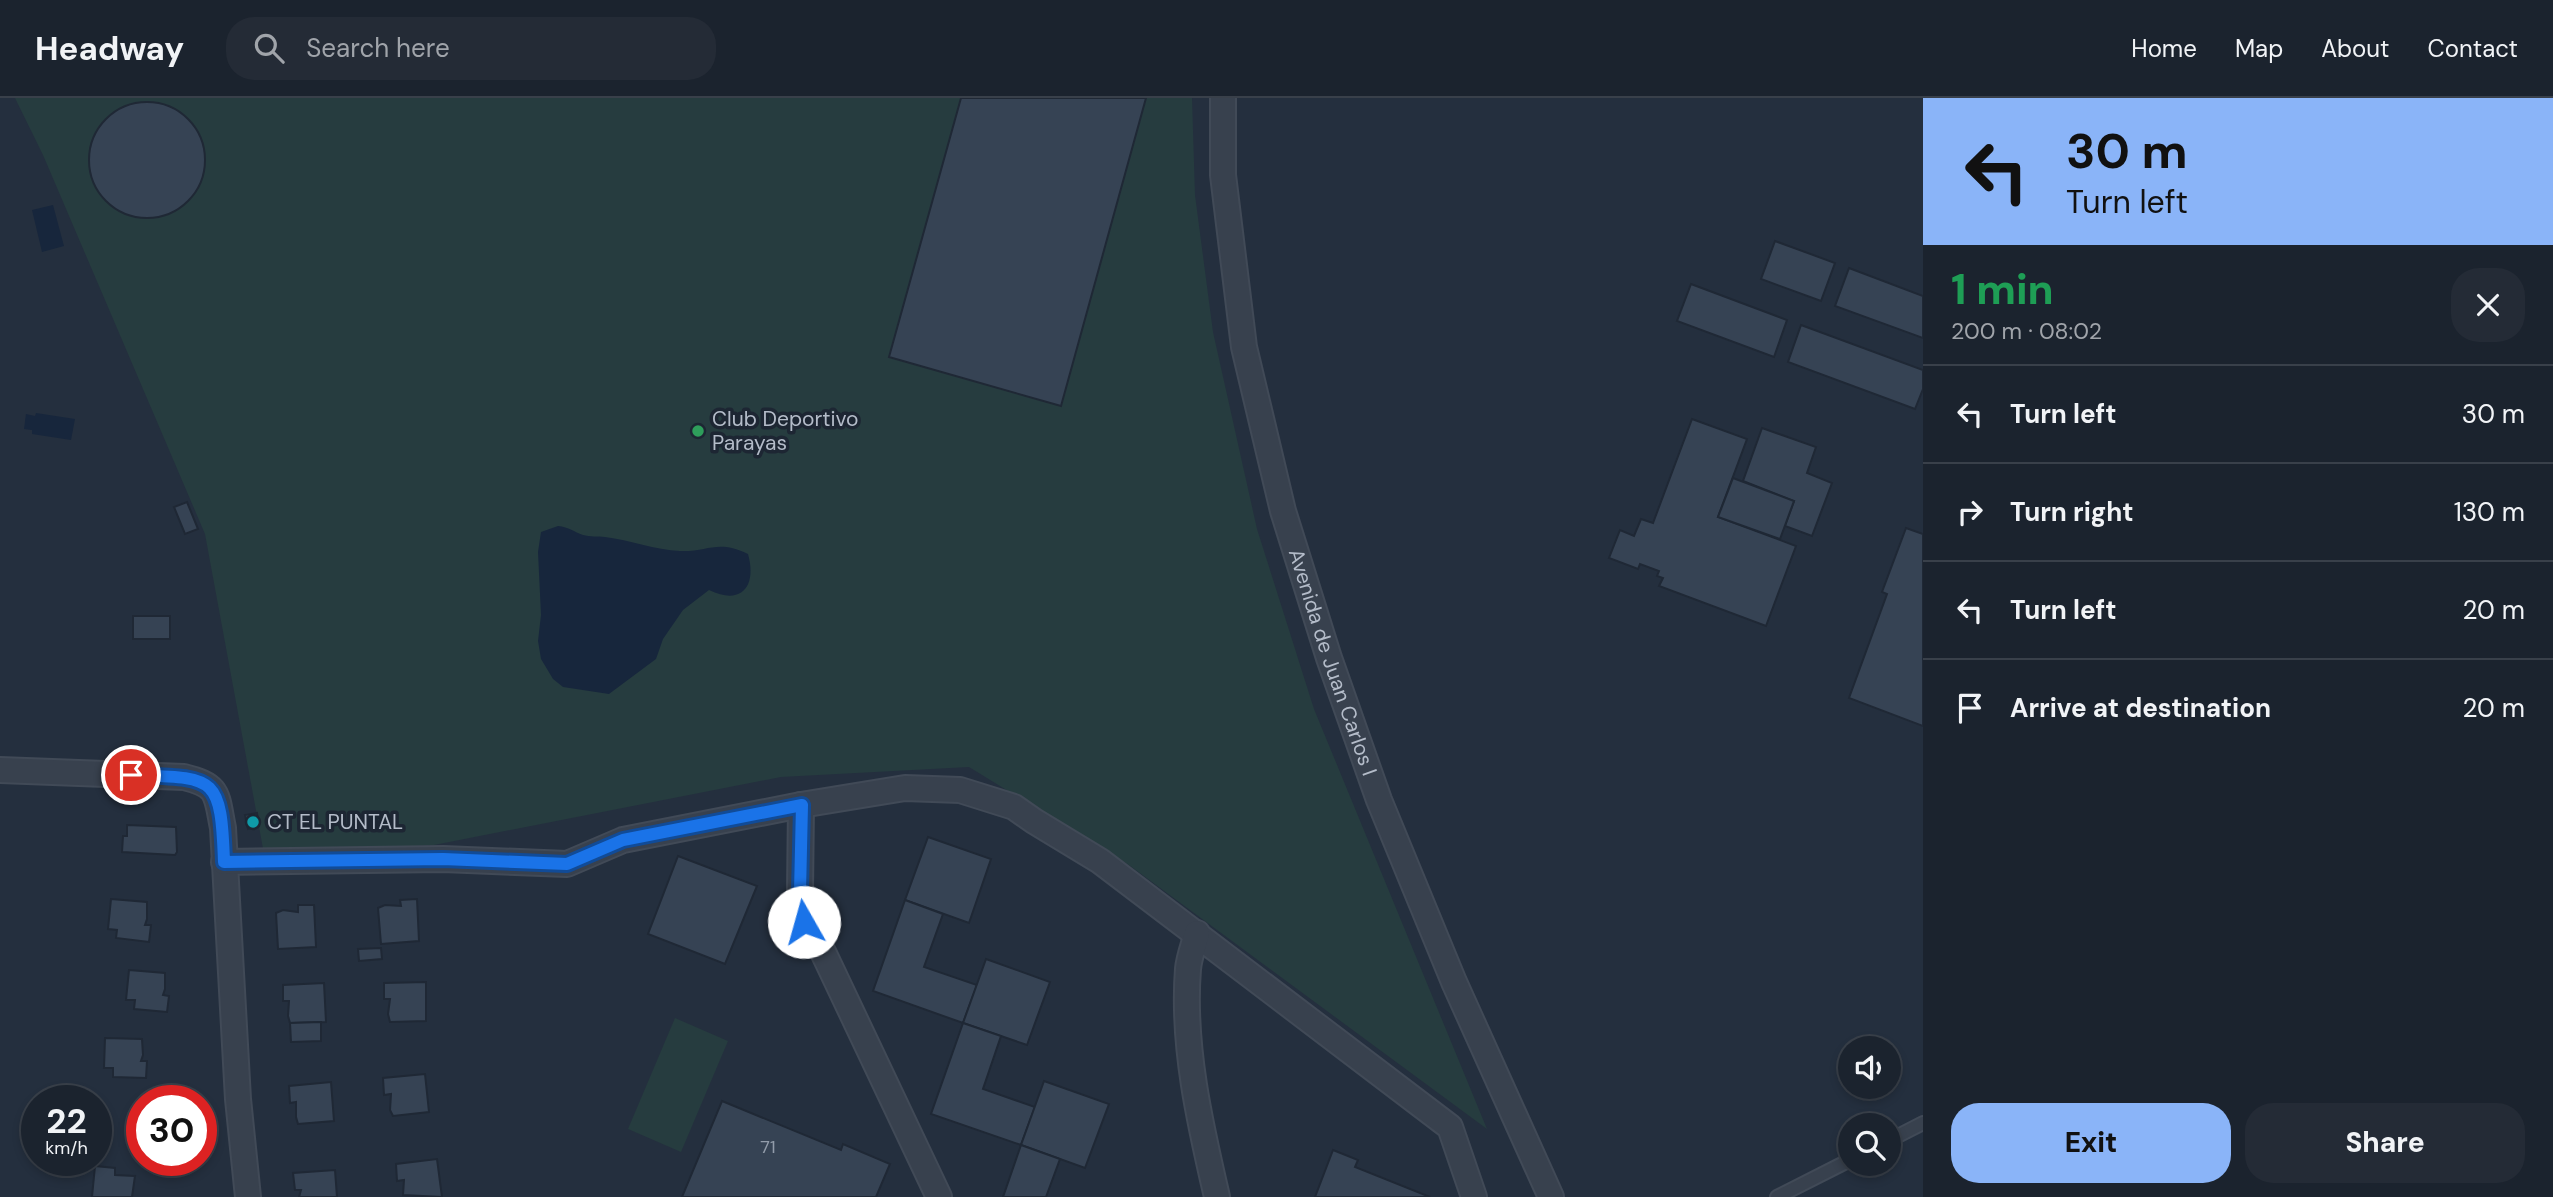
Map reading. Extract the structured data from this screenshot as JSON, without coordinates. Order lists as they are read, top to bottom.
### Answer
{
  "streets": {
    "street": ["Avenida de Juan Carlos I"]
  },
  "places": ["Club Deportivo Parayas", "CT EL PUNTAL"],
  "house_numbers": ["71"],
  "page": {
    "header": "Headway",
    "search": "Search here",
    "nav": [
      "Home",
      "Map",
      "About",
      "Contact"
    ],
    "turn": ["30 m", "Turn left"],
    "heading": ["1 min", "200 m · 08:02"],
    "list": [
      {
        "name": "Turn left",
        "value": "30 m"
      },
      {
        "name": "Turn right",
        "value": "130 m"
      },
      {
        "name": "Turn left",
        "value": "20 m"
      },
      {
        "name": "Arrive at destination",
        "value": "20 m"
      }
    ],
    "speed": "22 km/h",
    "limit": "30",
    "buttons": ["Exit", "Share"]
  }
}
